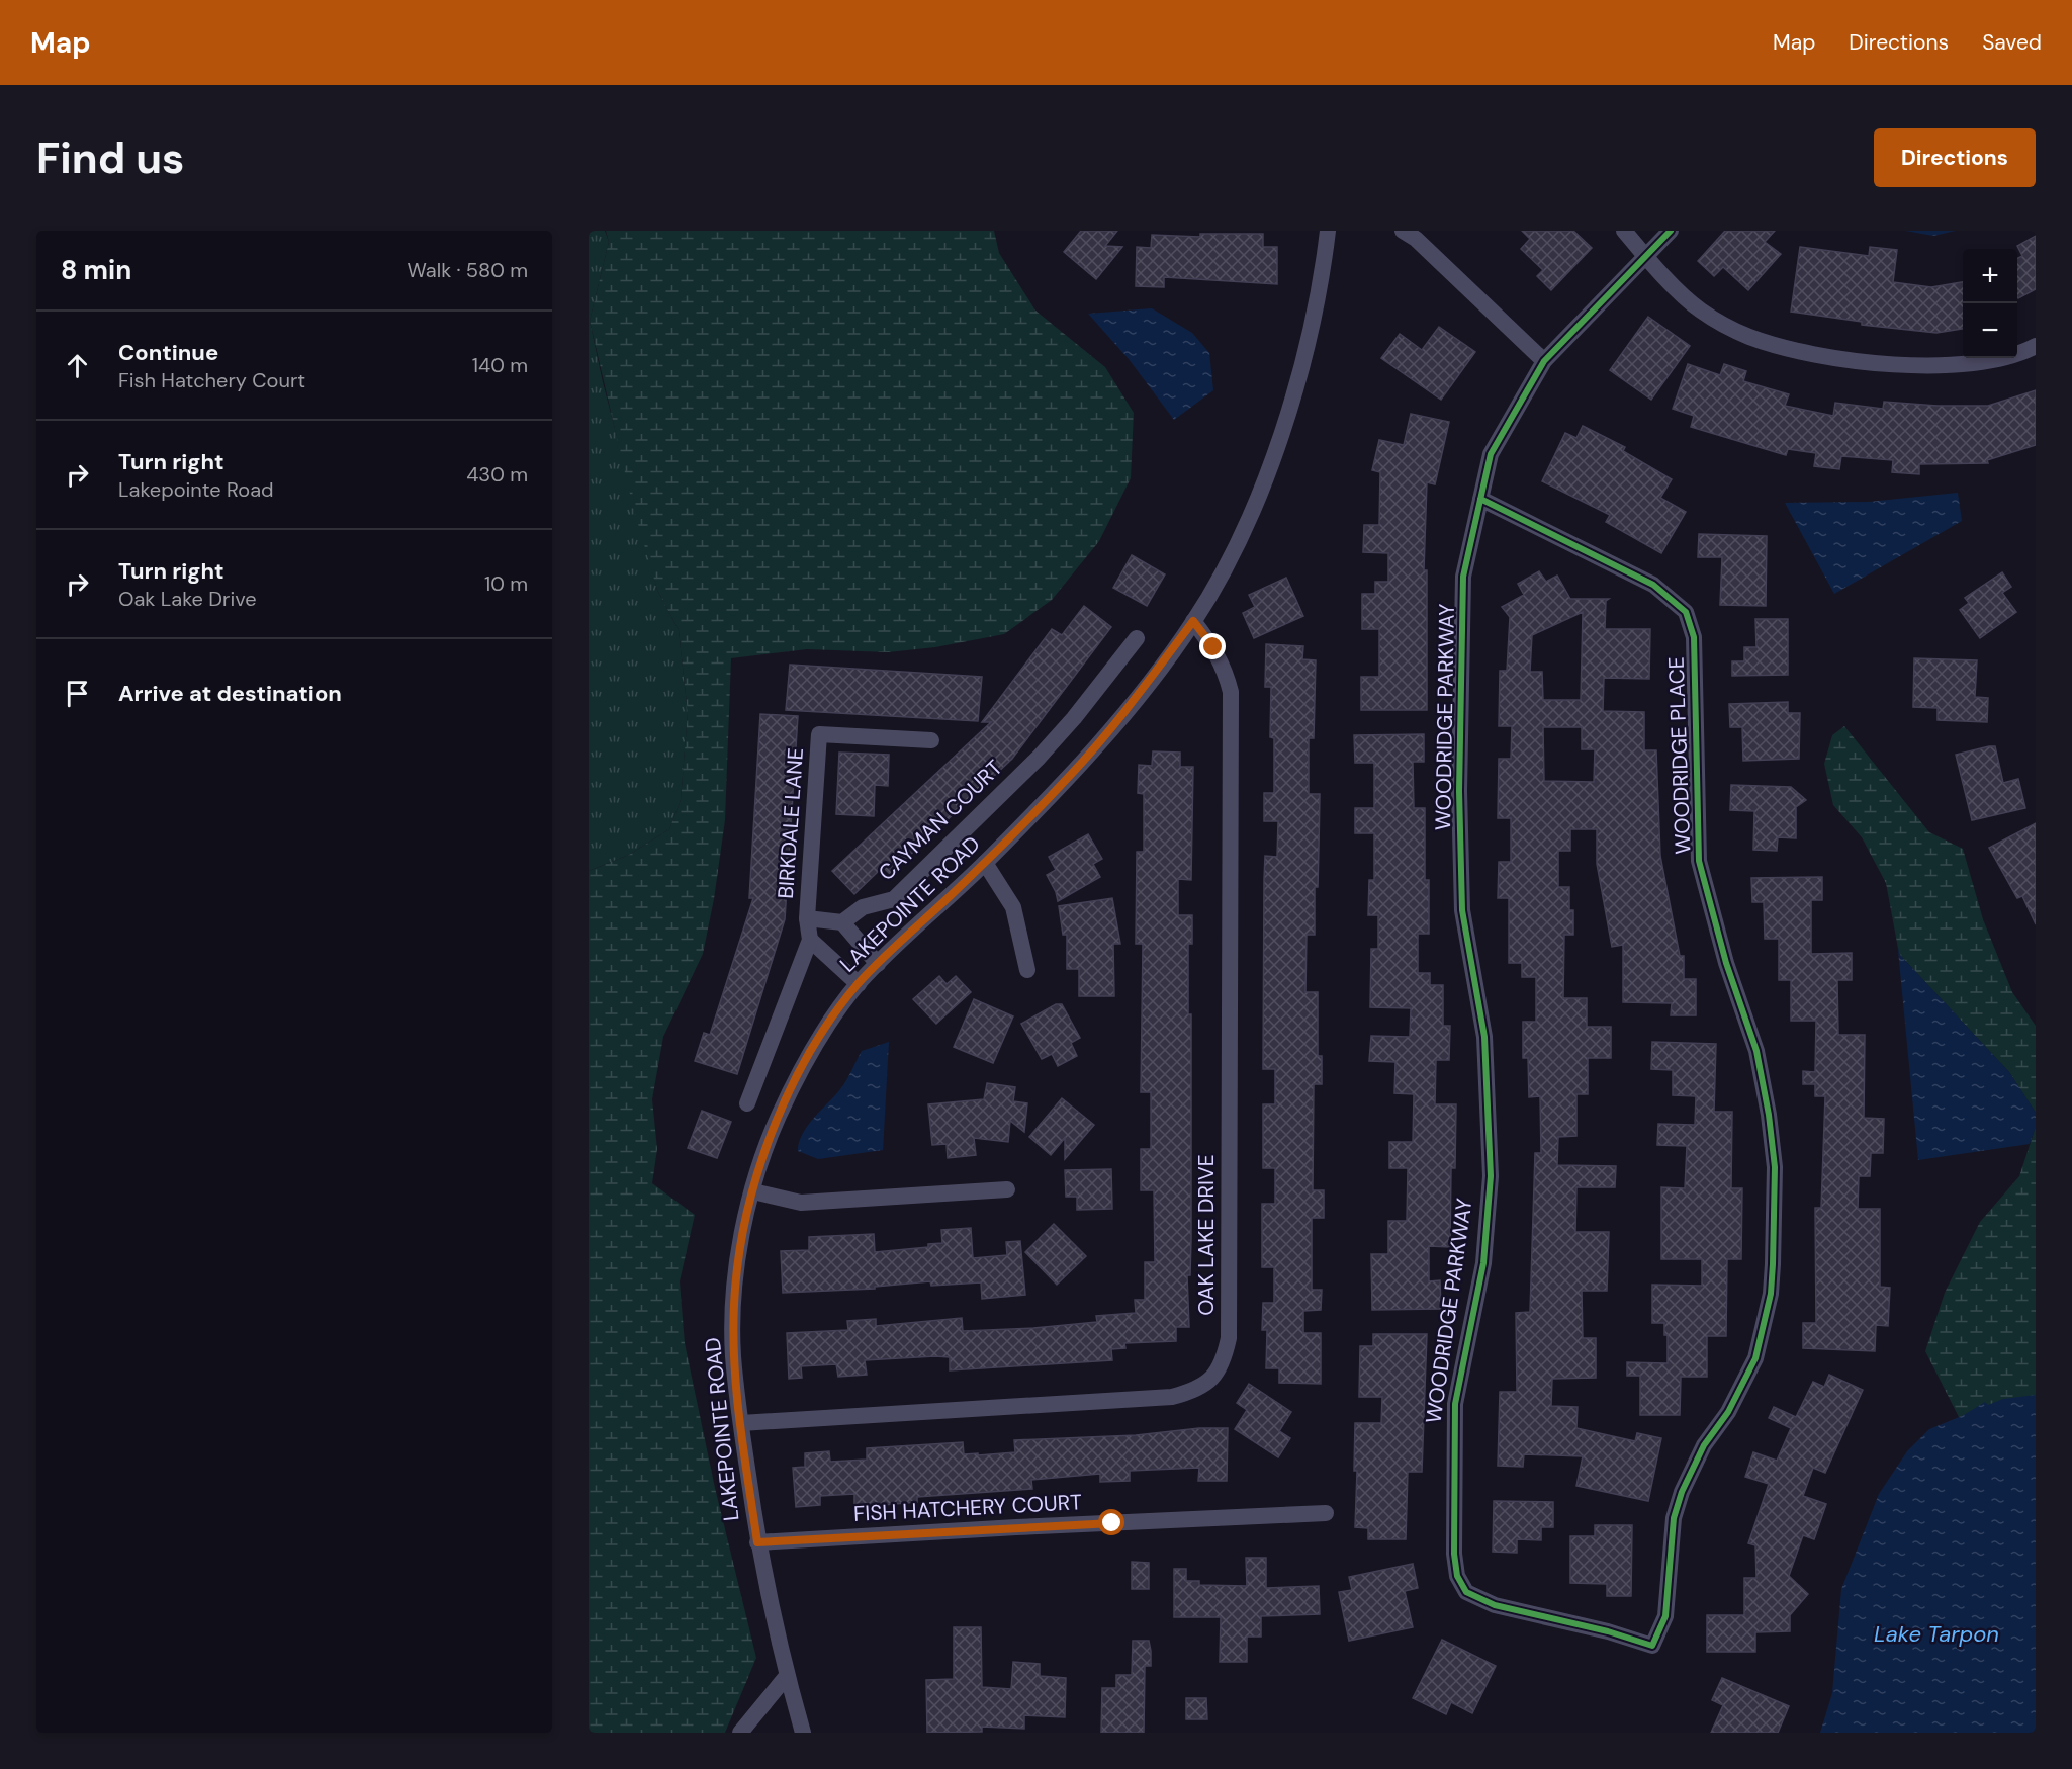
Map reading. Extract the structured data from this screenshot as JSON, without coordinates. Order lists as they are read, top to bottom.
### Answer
{
  "streets": {
    "street": [
      "WOODRIDGE PARKWAY",
      "WOODRIDGE PLACE",
      "CAYMAN COURT",
      "BIRKDALE LANE",
      "LAKEPOINTE ROAD",
      "OAK LAKE DRIVE",
      "FISH HATCHERY COURT"
    ]
  },
  "crossings": [
    ["WOODRIDGE PARKWAY", "WOODRIDGE PLACE"],
    ["LAKEPOINTE ROAD", "OAK LAKE DRIVE"],
    ["LAKEPOINTE ROAD", "FISH HATCHERY COURT"]
  ],
  "water": ["Lake Tarpon"],
  "page": {
    "header": "Map",
    "nav": ["Map", "Directions", "Saved"],
    "buttons": "Directions",
    "title": "Find us",
    "heading": ["8 min", "Walk · 580 m"],
    "map_buttons": ["+", "−"],
    "list": [
      ["Continue", "Fish Hatchery Court", "140 m"],
      ["Turn right", "Lakepointe Road", "430 m"],
      ["Turn right", "Oak Lake Drive", "10 m"],
      "Arrive at destination"
    ]
  }
}
